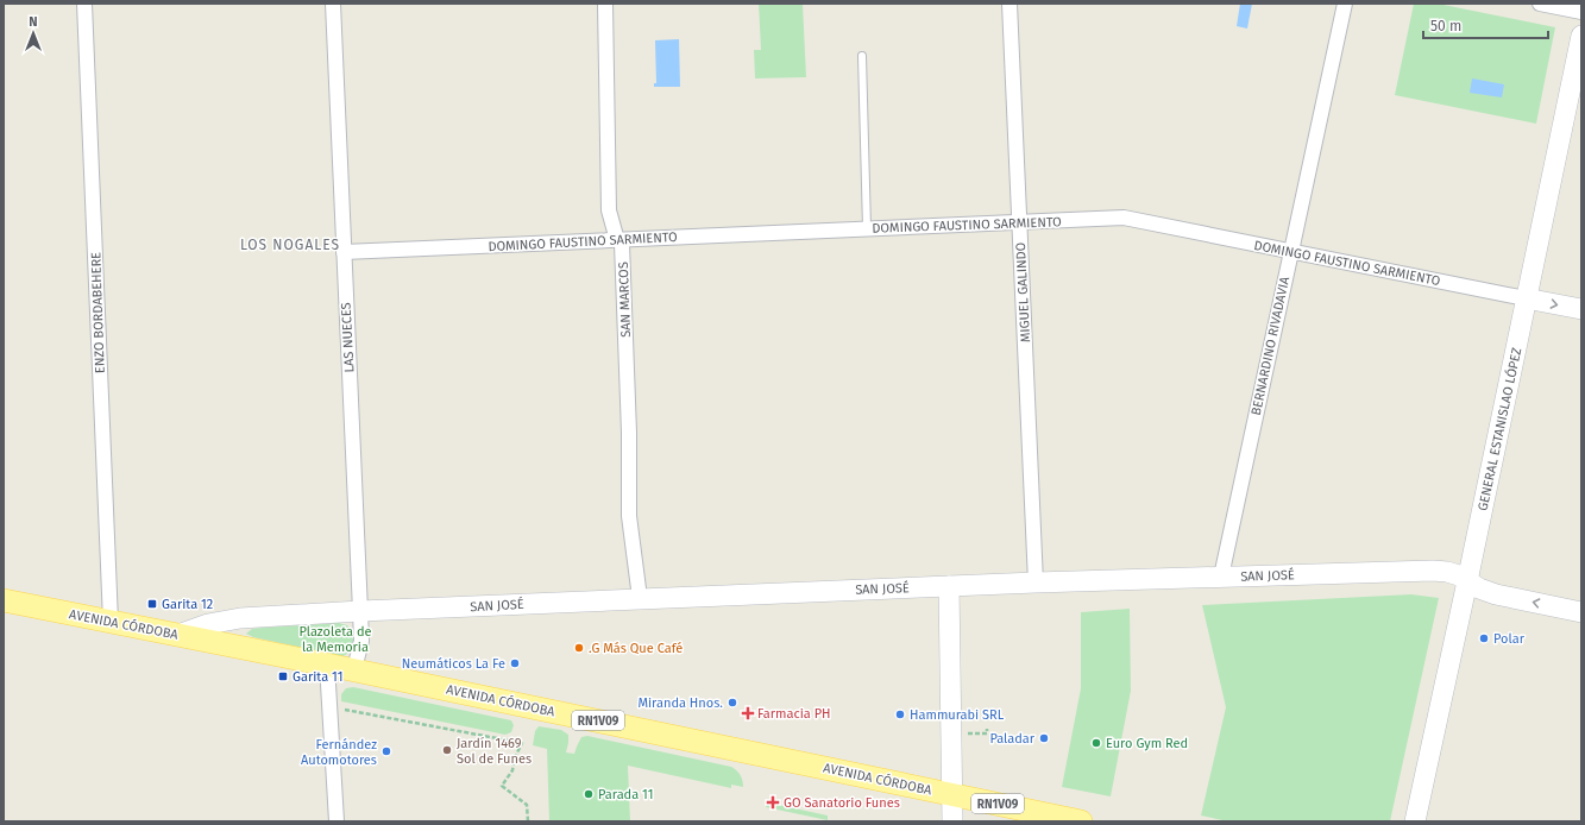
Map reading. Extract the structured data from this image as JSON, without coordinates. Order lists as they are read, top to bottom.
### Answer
{
  "streets": {
    "main road": ["AVENIDA CÓRDOBA", "RN1V09"],
    "street": [
      "DOMINGO FAUSTINO SARMIENTO",
      "MIGUEL GALINDO",
      "SAN MARCOS",
      "ENZO BORDABEHERE",
      "LAS NUECES",
      "BERNARDINO RIVADAVIA",
      "GENERAL ESTANISLAO LÓPEZ",
      "SAN JOSÉ"
    ]
  },
  "crossings": [
    ["DOMINGO FAUSTINO SARMIENTO", "MIGUEL GALINDO"],
    ["DOMINGO FAUSTINO SARMIENTO", "SAN MARCOS"],
    ["DOMINGO FAUSTINO SARMIENTO", "LAS NUECES"],
    ["DOMINGO FAUSTINO SARMIENTO", "BERNARDINO RIVADAVIA"],
    ["DOMINGO FAUSTINO SARMIENTO", "GENERAL ESTANISLAO LÓPEZ"],
    ["MIGUEL GALINDO", "SAN JOSÉ"],
    ["SAN MARCOS", "SAN JOSÉ"],
    ["ENZO BORDABEHERE", "AVENIDA CÓRDOBA"],
    ["LAS NUECES", "SAN JOSÉ"],
    ["LAS NUECES", "AVENIDA CÓRDOBA"],
    ["BERNARDINO RIVADAVIA", "SAN JOSÉ"],
    ["GENERAL ESTANISLAO LÓPEZ", "SAN JOSÉ"],
    ["SAN JOSÉ", "AVENIDA CÓRDOBA"]
  ],
  "districts": ["LOS NOGALES"],
  "parks": ["Plazoleta de la Memoria"],
  "places": {
    "transit": ["Garita 12", "Garita 11"],
    "other": [
      "Polar",
      ".G Más Que Café",
      "Neumáticos La Fe",
      "Miranda Hnos.",
      "Hammurabi SRL",
      "Paladar",
      "Euro Gym Red",
      "Jardín 1469 Sol de Funes",
      "Fernández Automotores",
      "Parada 11"
    ],
    "health": ["Farmacia PH", "GO Sanatorio Funes"]
  },
  "scale_bar": "50 m",
  "north": "top"
}
